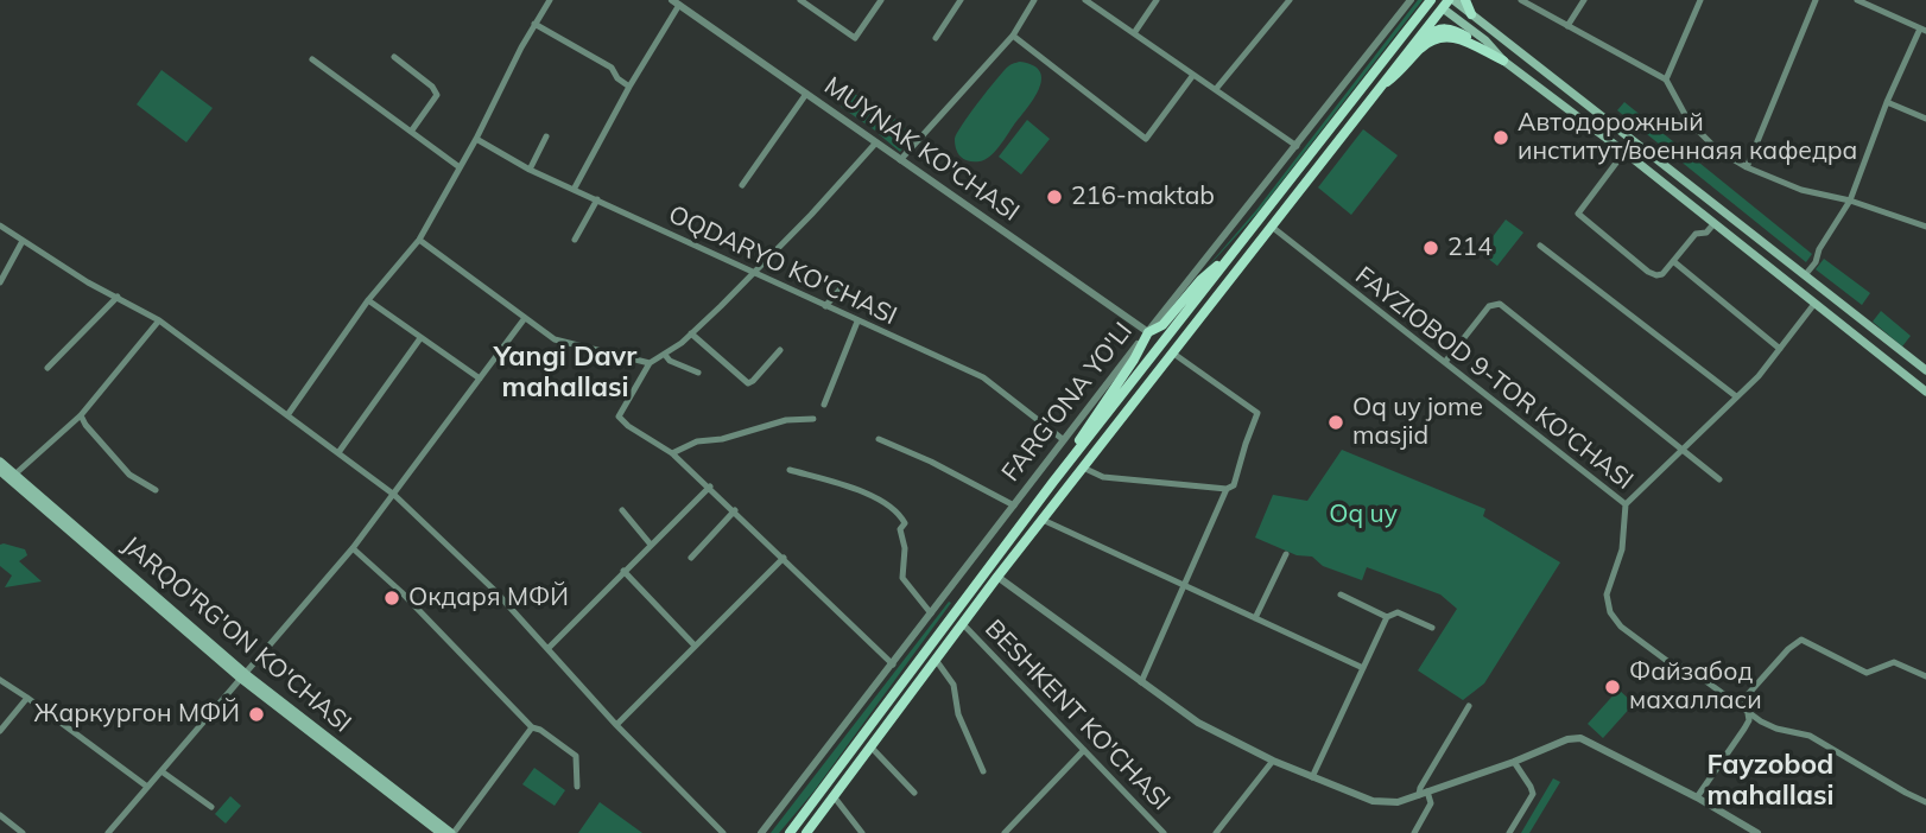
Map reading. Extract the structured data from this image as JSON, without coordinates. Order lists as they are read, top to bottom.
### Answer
{
  "streets": {
    "main road": ["FARG'ONA YO'LI", "JARQO'RG'ON KO'CHASI"],
    "street": [
      "MUYNAK KO'CHASI",
      "OQDARYO KO'CHASI",
      "FAYZIOBOD 9-TOR KO'CHASI",
      "BESHKENT KO'CHASI"
    ]
  },
  "crossings": [
    ["MUYNAK KO'CHASI", "FARG'ONA YO'LI"],
    ["OQDARYO KO'CHASI", "FARG'ONA YO'LI"],
    ["FAYZIOBOD 9-TOR KO'CHASI", "FARG'ONA YO'LI"],
    ["FARG'ONA YO'LI", "BESHKENT KO'CHASI"]
  ],
  "districts": ["Yangi Davr mahallasi", "Fayzobod mahallasi"],
  "parks": ["Oq uy"],
  "places": [
    "Автодорожный институт/военнаяя кафедра",
    "216-maktab",
    "214",
    "Oq uy jome masjid",
    "Окдаря МФЙ",
    "Файзабод махалласи",
    "Жаркургон МФЙ"
  ]
}
